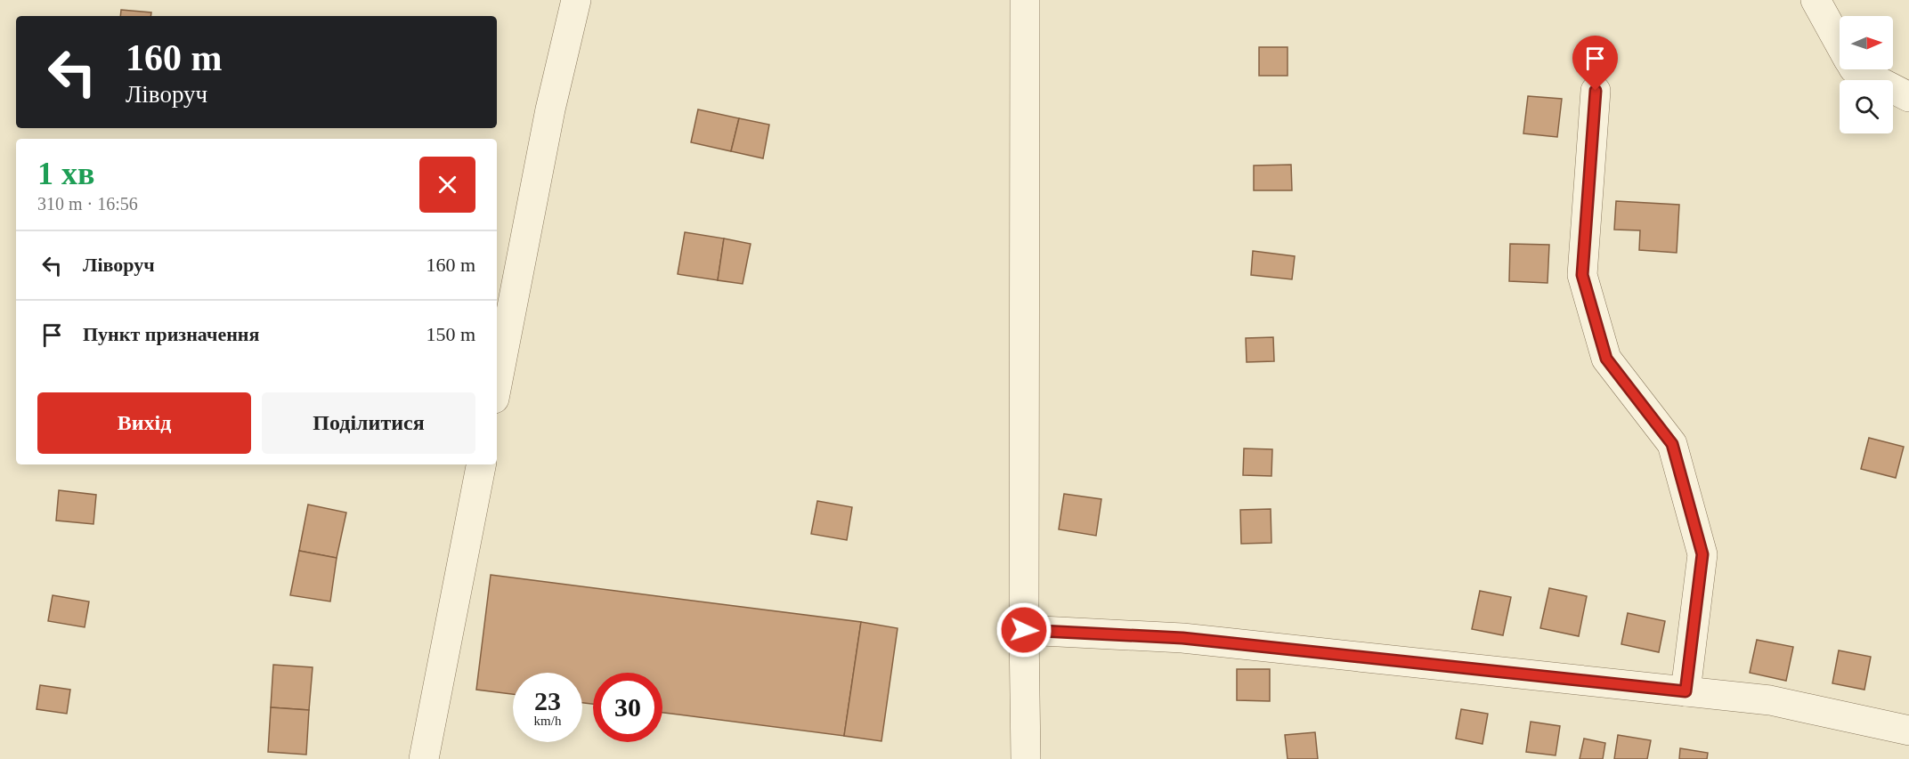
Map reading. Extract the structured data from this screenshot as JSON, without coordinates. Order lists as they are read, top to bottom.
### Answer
{
  "north": "right",
  "page": {
    "turn": ["160 m", "Ліворуч"],
    "heading": ["1 хв", "310 m · 16:56"],
    "list": [
      {
        "name": "Ліворуч",
        "value": "160 m"
      },
      {
        "name": "Пункт призначення",
        "value": "150 m"
      }
    ],
    "buttons": ["Вихід", "Поділитися"],
    "speed": "23 km/h",
    "limit": "30"
  }
}
